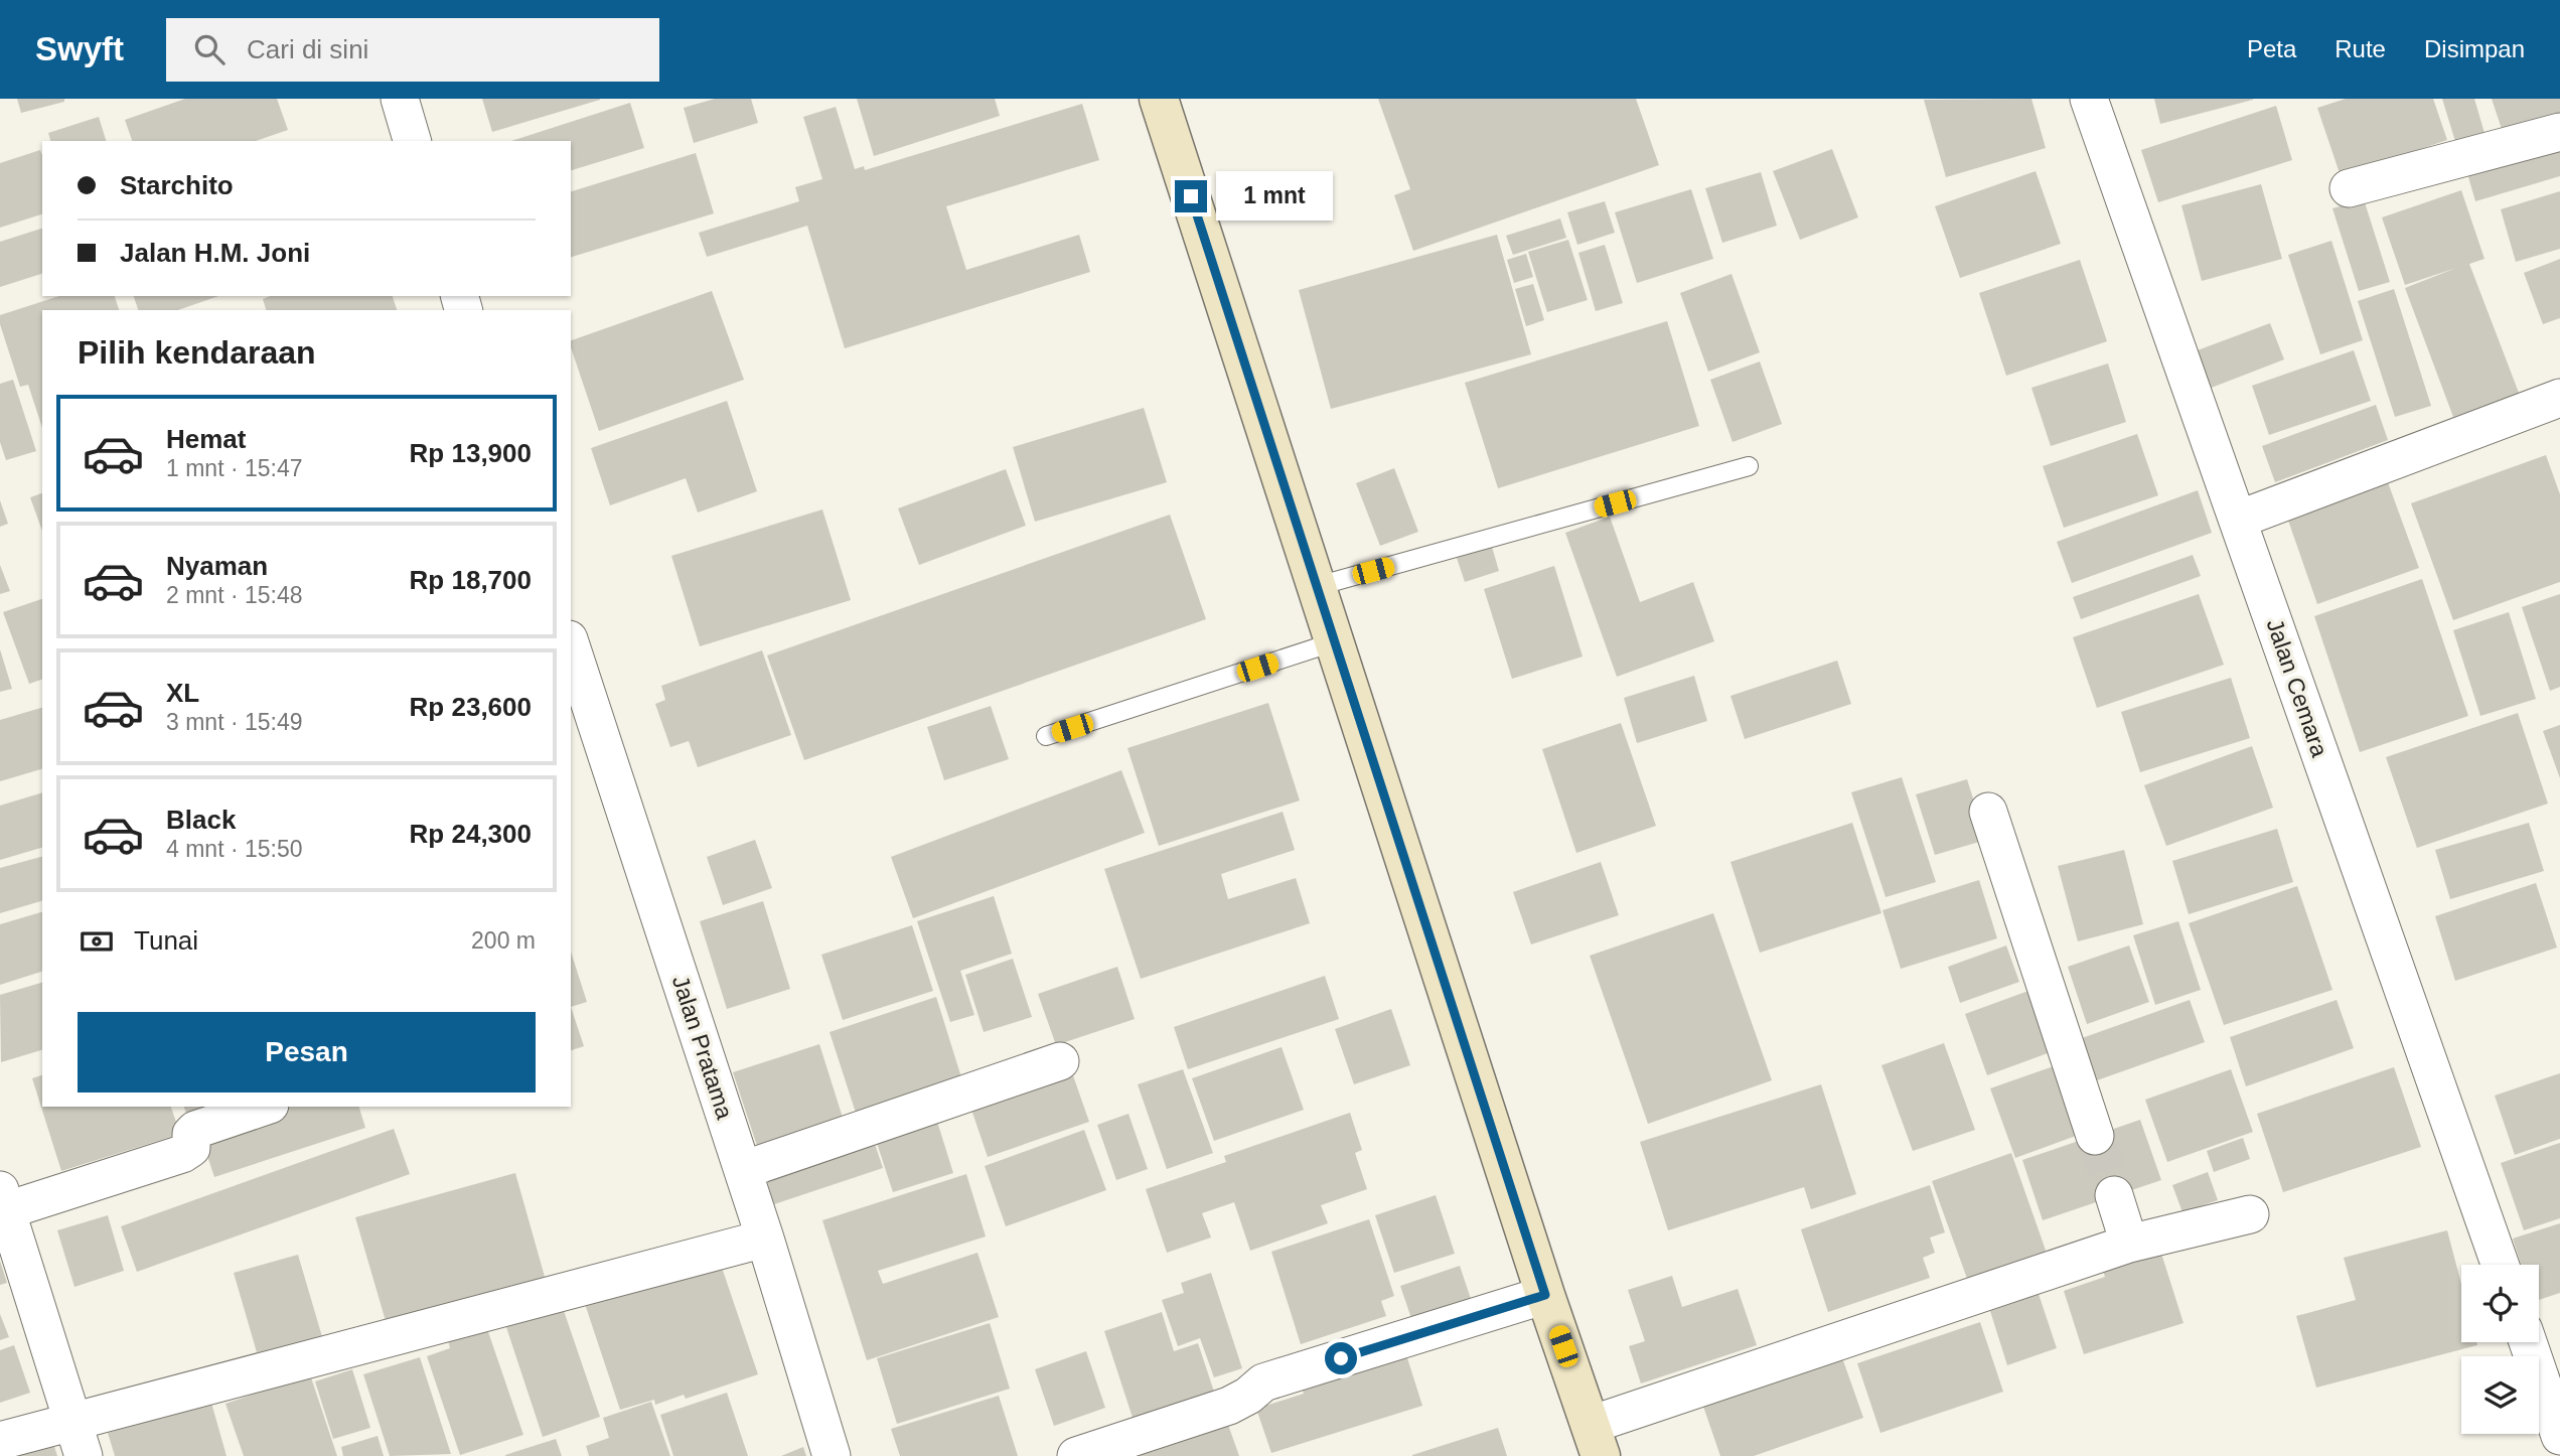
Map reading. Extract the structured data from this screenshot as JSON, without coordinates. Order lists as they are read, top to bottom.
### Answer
{
  "streets": {
    "street": ["Jalan Cemara", "Jalan Pratama"]
  },
  "page": {
    "header": "Swyft",
    "search": "Cari di sini",
    "nav": ["Peta", "Rute", "Disimpan"],
    "banner": ["Starchito", "Jalan H.M. Joni"],
    "bubble": "1 mnt",
    "heading": "Pilih kendaraan",
    "list": [
      {
        "name": "Hemat",
        "note": "1 mnt · 15:47",
        "value": "Rp 13,900"
      },
      {
        "name": "Nyaman",
        "note": "2 mnt · 15:48",
        "value": "Rp 18,700"
      },
      {
        "name": "XL",
        "note": "3 mnt · 15:49",
        "value": "Rp 23,600"
      },
      {
        "name": "Black",
        "note": "4 mnt · 15:50",
        "value": "Rp 24,300"
      }
    ],
    "pay": ["Tunai", "200 m"],
    "buttons": "Pesan"
  }
}
